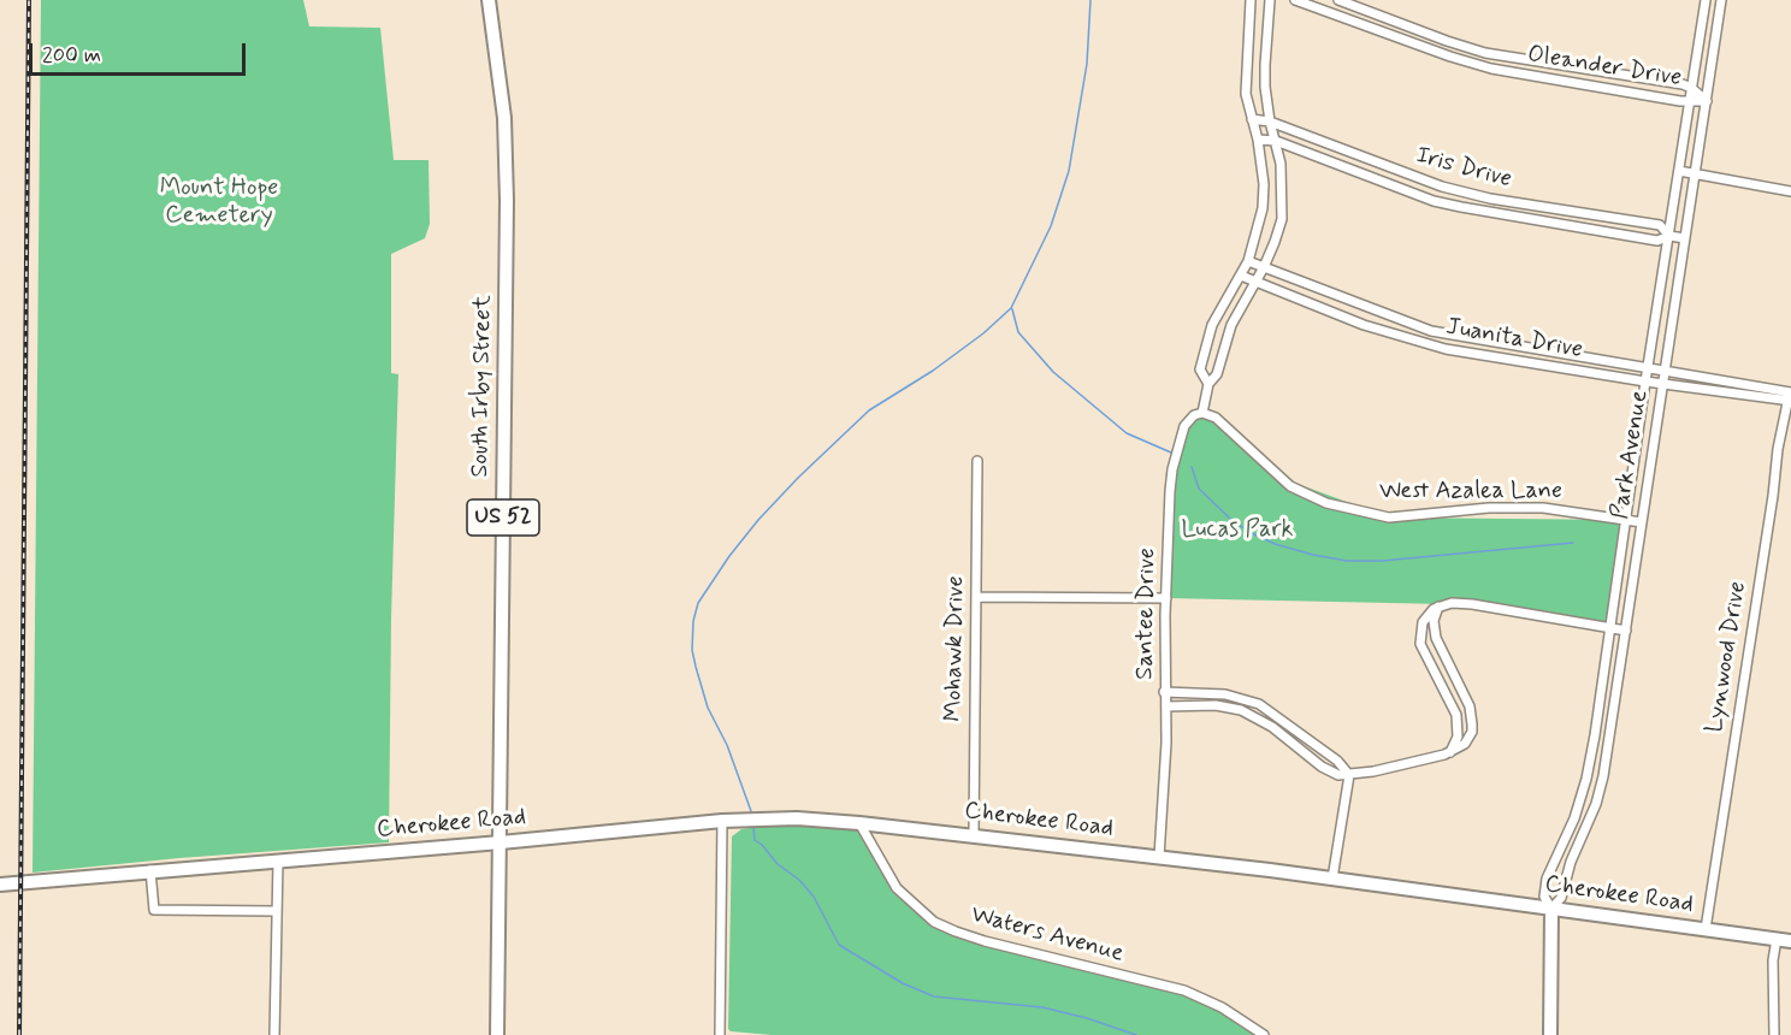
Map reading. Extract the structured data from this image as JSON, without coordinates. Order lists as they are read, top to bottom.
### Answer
{
  "streets": {
    "street": [
      "Oleander Drive",
      "Iris Drive",
      "Juanita Drive",
      "South Irby Street",
      "Park Avenue",
      "West Azalea Lane",
      "US 52",
      "Santee Drive",
      "Mohawk Drive",
      "Lynwood Drive",
      "Cherokee Road",
      "Waters Avenue"
    ]
  },
  "crossings": [
    ["Oleander Drive", "Park Avenue"],
    ["Iris Drive", "Park Avenue"],
    ["Iris Drive", "Santee Drive"],
    ["Juanita Drive", "Park Avenue"],
    ["Juanita Drive", "Santee Drive"],
    ["Juanita Drive", "Lynwood Drive"],
    ["South Irby Street", "Cherokee Road"],
    ["Park Avenue", "West Azalea Lane"],
    ["Park Avenue", "Cherokee Road"],
    ["West Azalea Lane", "Santee Drive"],
    ["Santee Drive", "Cherokee Road"],
    ["Mohawk Drive", "Cherokee Road"],
    ["Lynwood Drive", "Cherokee Road"],
    ["Cherokee Road", "Waters Avenue"]
  ],
  "parks": ["Mount Hope Cemetery", "Lucas Park"],
  "scale_bar": "200 m"
}
